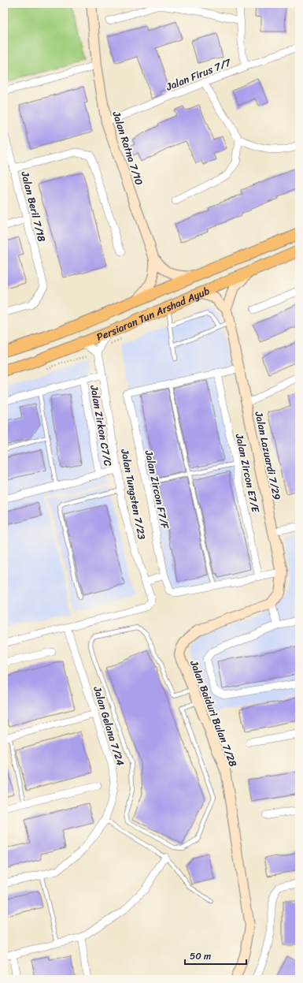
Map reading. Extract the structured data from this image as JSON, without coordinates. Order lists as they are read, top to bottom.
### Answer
{
  "streets": {
    "main road": ["Persiaran Tun Arshad Ayub"],
    "street": [
      "Jalan Firus 7/7",
      "Jalan Ratna 7/10",
      "Jalan Beril 7/18",
      "Jalan Zirkon C7/C",
      "Jalan Lazuardi 7/29",
      "Jalan Zircon E7/E",
      "Jalan Zircon F7/F",
      "Jalan Tungsten 7/23",
      "Jalan Baiduri Bulan 7/28",
      "Jalan Gelana 7/24"
    ]
  },
  "crossings": [
    ["Jalan Firus 7/7", "Jalan Ratna 7/10"],
    ["Jalan Ratna 7/10", "Persiaran Tun Arshad Ayub"],
    ["Jalan Lazuardi 7/29", "Jalan Zircon F7/F"],
    ["Jalan Lazuardi 7/29", "Jalan Baiduri Bulan 7/28"],
    ["Jalan Zircon E7/E", "Jalan Zircon F7/F"],
    ["Jalan Tungsten 7/23", "Jalan Gelana 7/24"]
  ],
  "scale_bar": "50 m"
}
